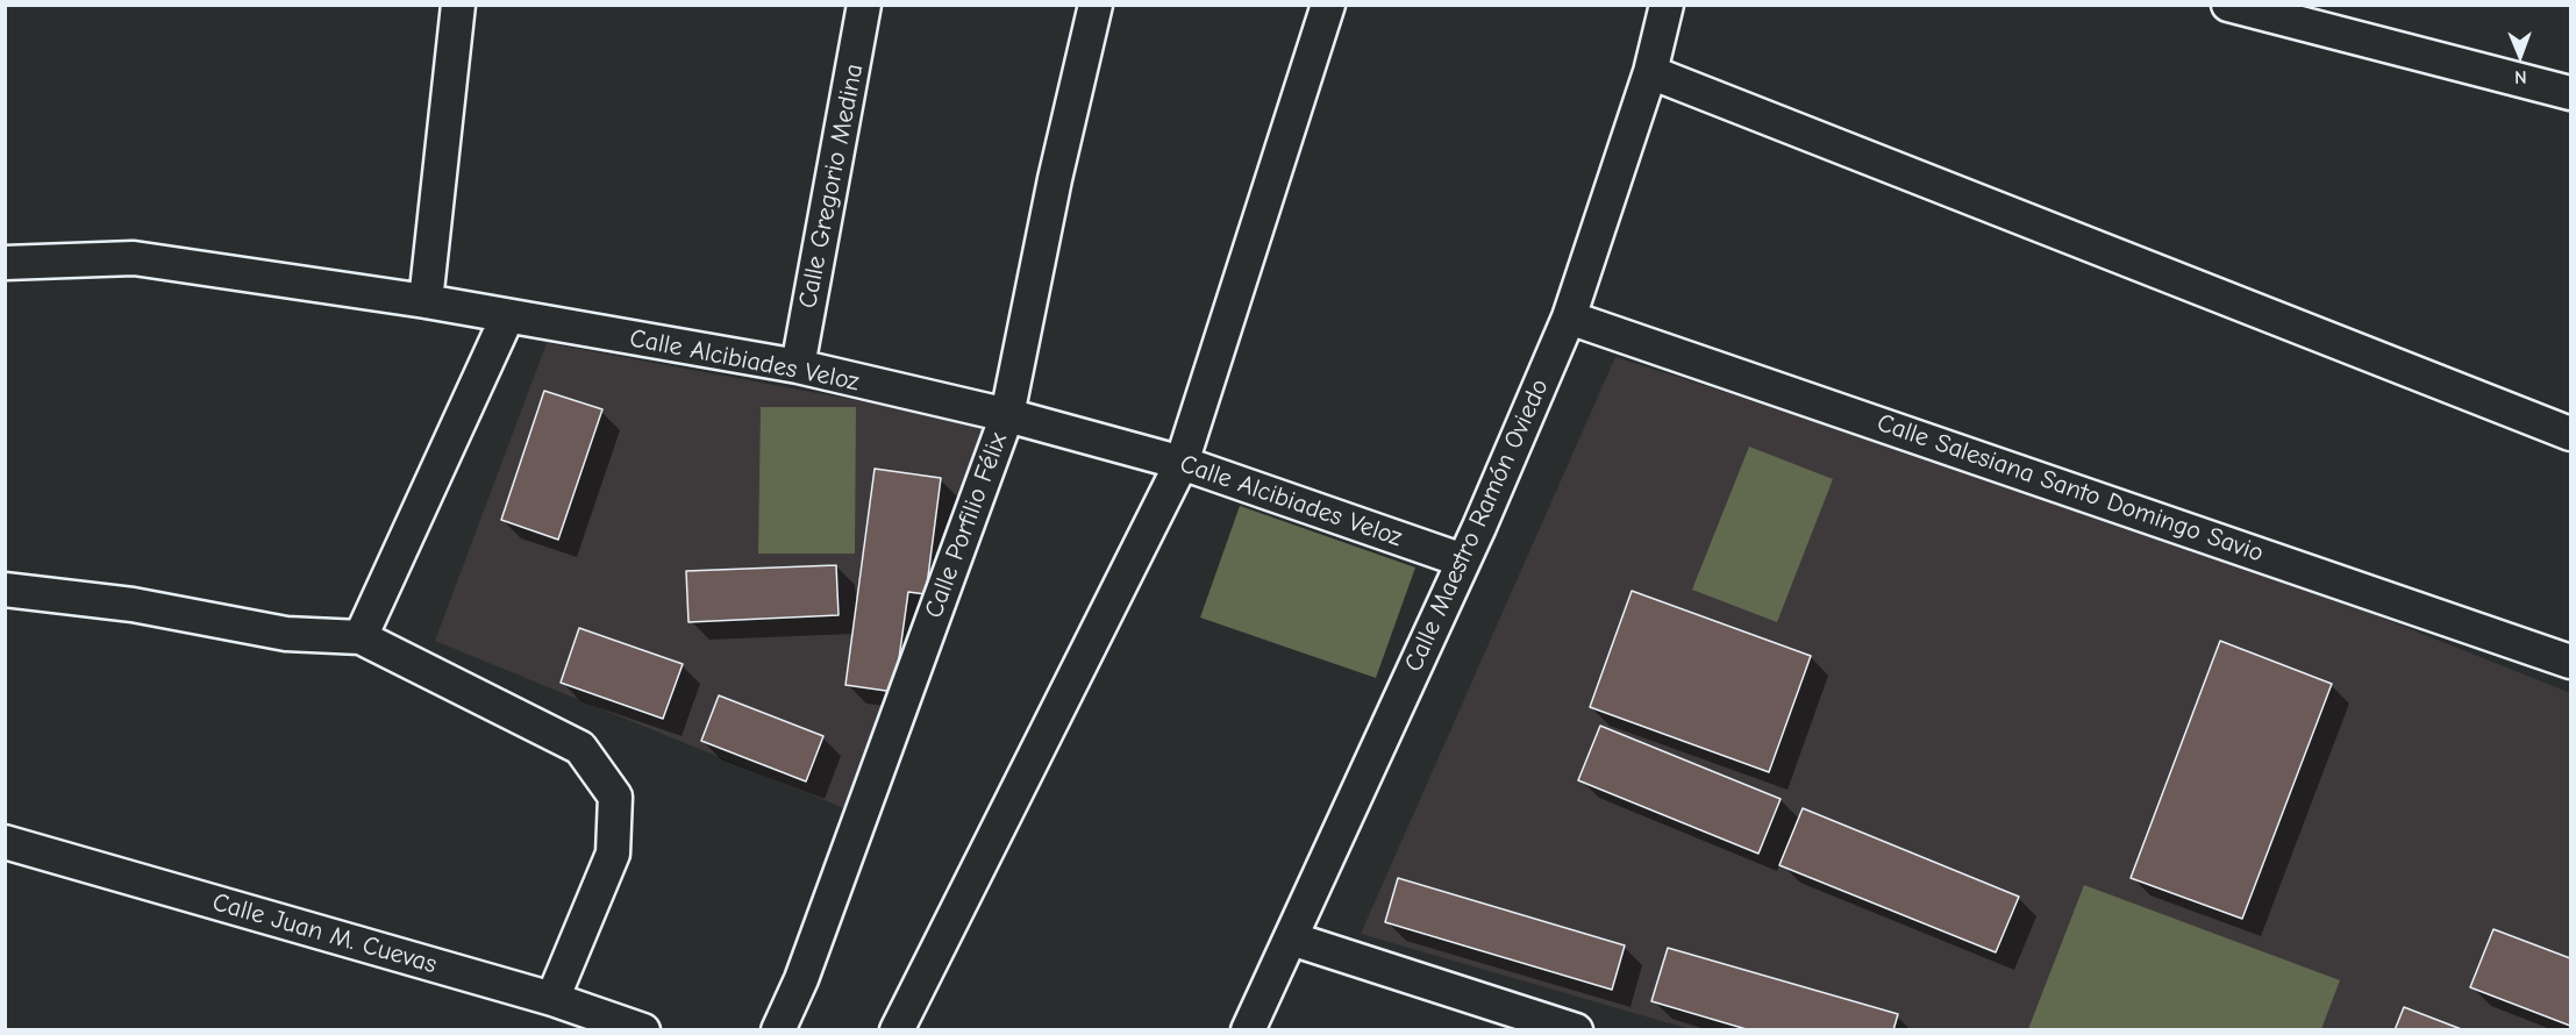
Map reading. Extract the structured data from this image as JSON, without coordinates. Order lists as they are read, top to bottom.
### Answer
{
  "streets": {
    "street": [
      "Calle Gregorio Medina",
      "Calle Alcibiades Veloz",
      "Calle Salesiana Santo Domingo Savio",
      "Calle Porfilio Félix",
      "Calle Maestro Ramón Oviedo",
      "Calle Juan M. Cuevas"
    ]
  },
  "crossings": [
    ["Calle Gregorio Medina", "Calle Alcibiades Veloz"],
    ["Calle Alcibiades Veloz", "Calle Porfilio Félix"],
    ["Calle Alcibiades Veloz", "Calle Maestro Ramón Oviedo"],
    ["Calle Salesiana Santo Domingo Savio", "Calle Maestro Ramón Oviedo"]
  ],
  "north": "bottom"
}
